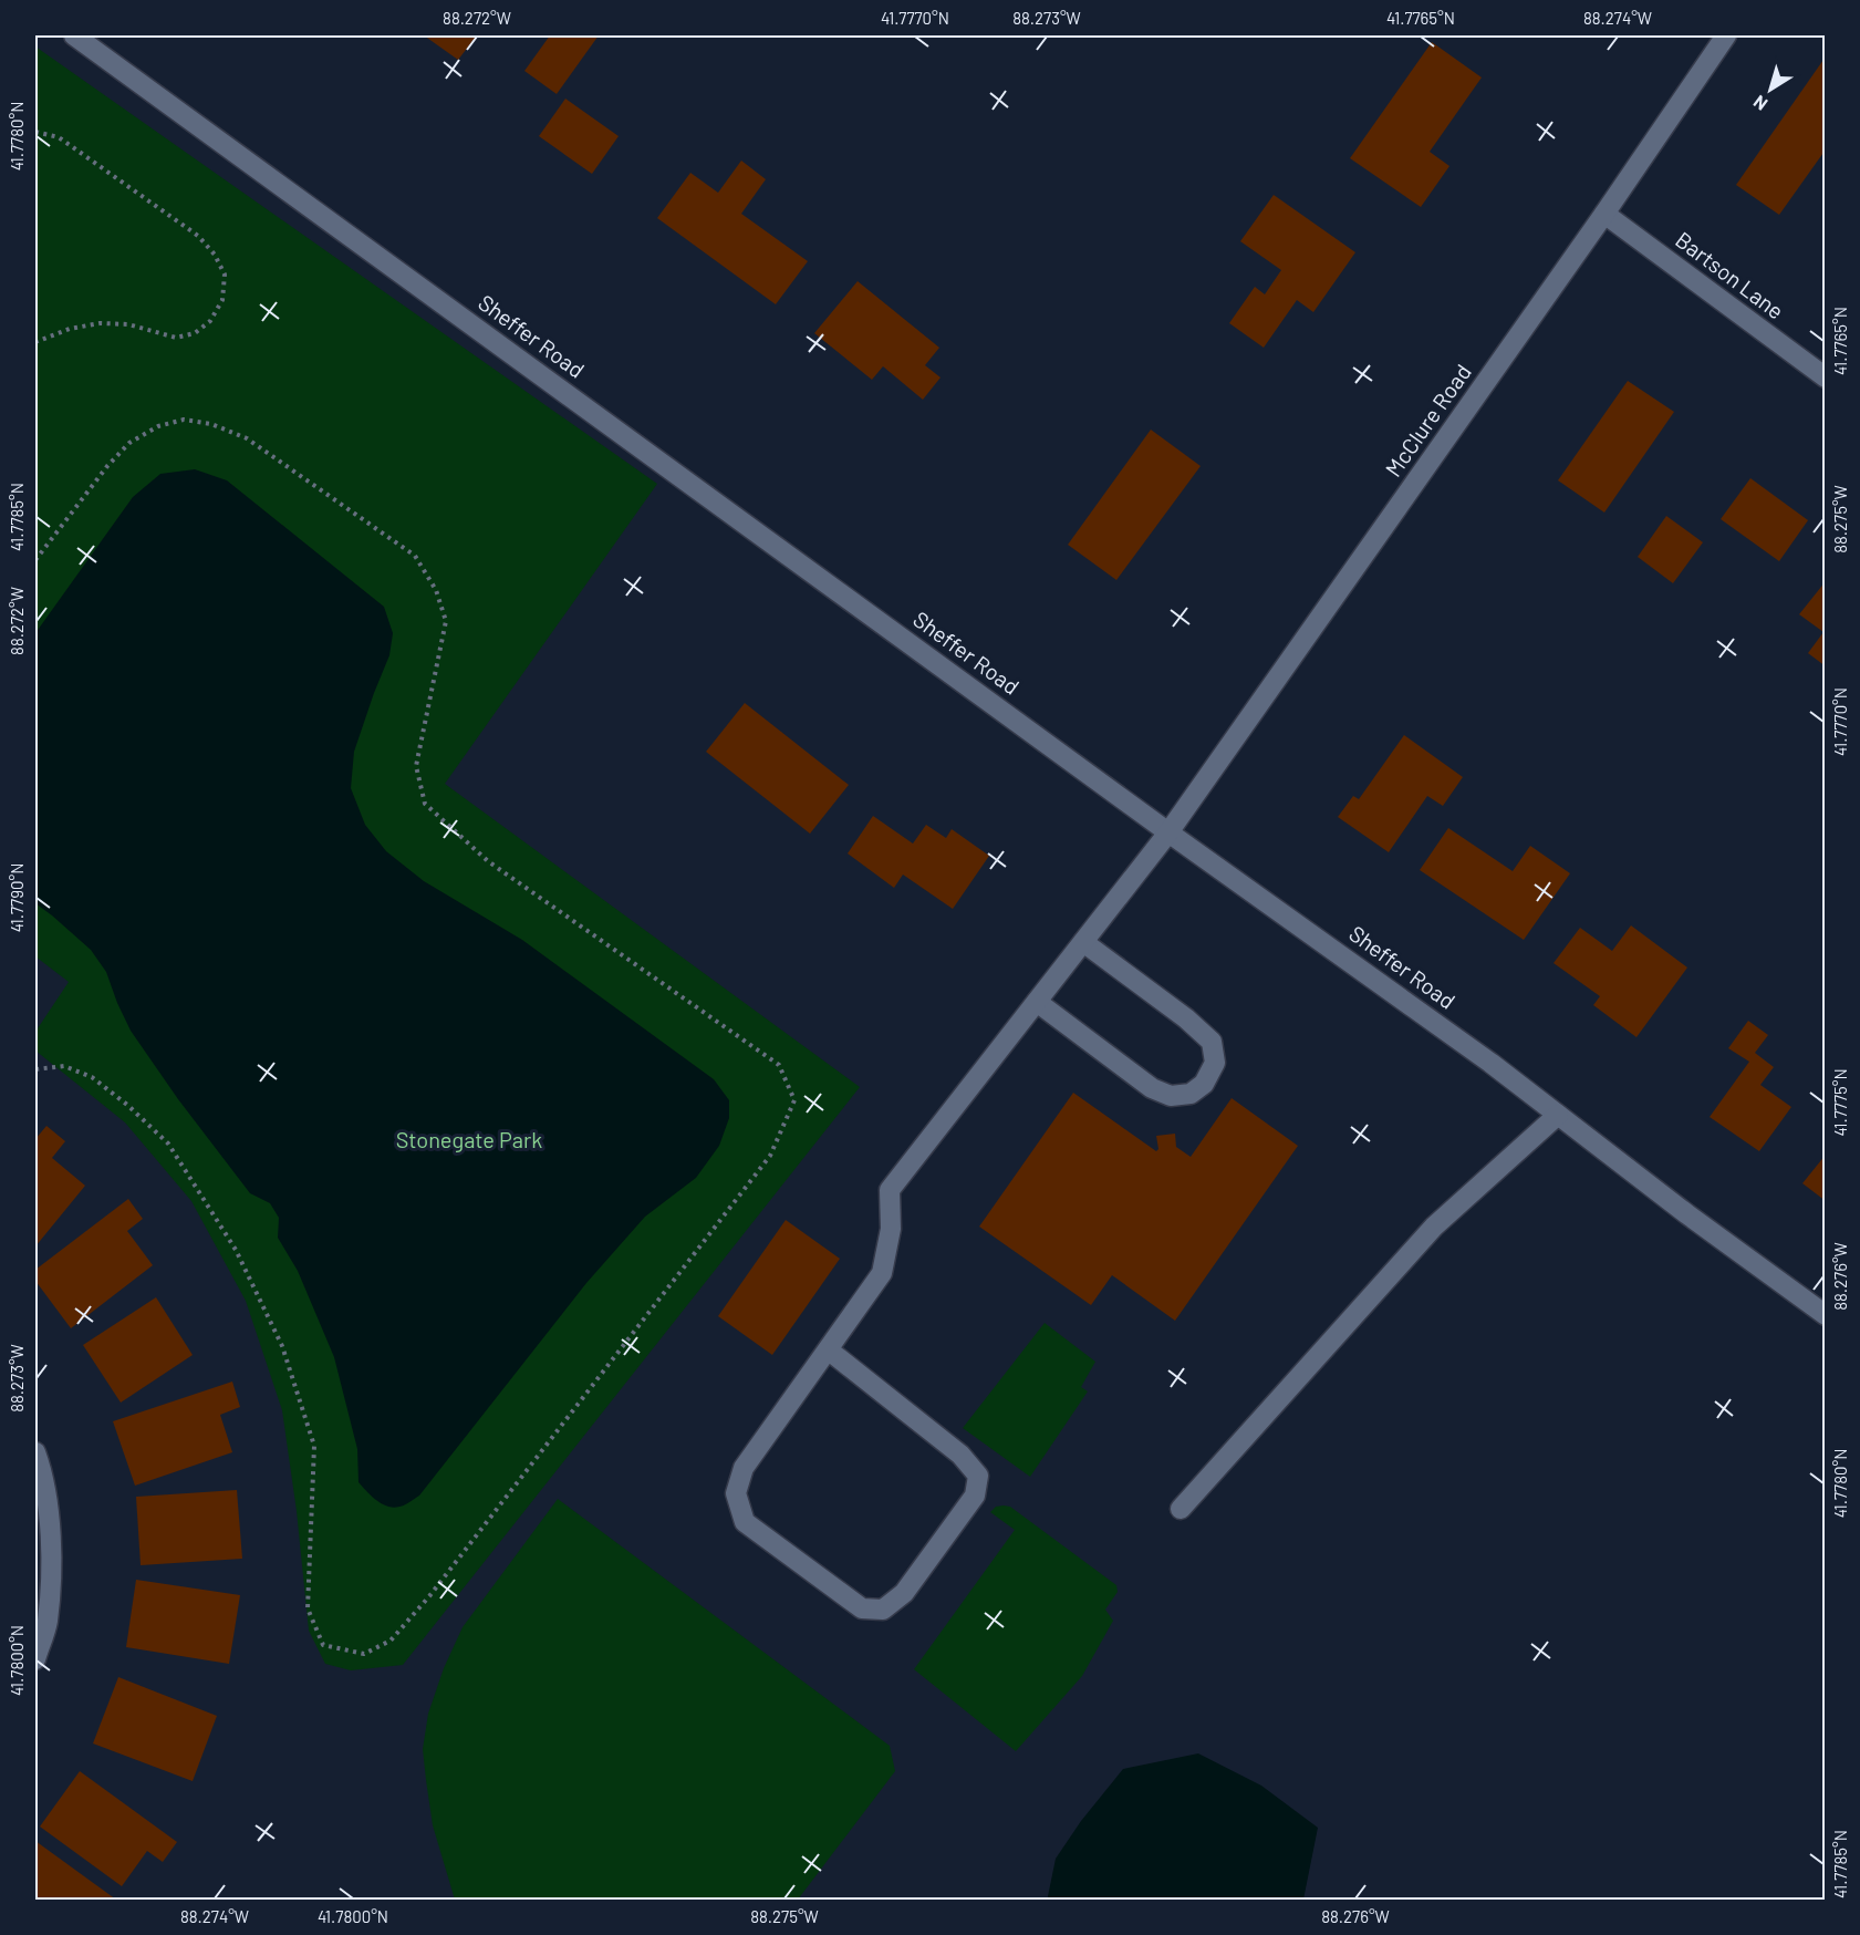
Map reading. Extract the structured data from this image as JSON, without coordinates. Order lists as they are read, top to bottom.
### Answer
{
  "streets": {
    "street": ["Bartson Lane", "Sheffer Road", "McClure Road"]
  },
  "crossings": [
    ["Bartson Lane", "McClure Road"],
    ["Sheffer Road", "McClure Road"]
  ],
  "parks": ["Stonegate Park"],
  "north": "bottom left",
  "coordinates": [
    "88.272°W",
    "41.7770°N",
    "88.273°W",
    "41.7765°N",
    "88.274°W",
    "41.7780°N",
    "41.7785°N",
    "88.275°W",
    "41.7790°N",
    "41.7775°N",
    "88.276°W",
    "41.7800°N"
  ]
}
